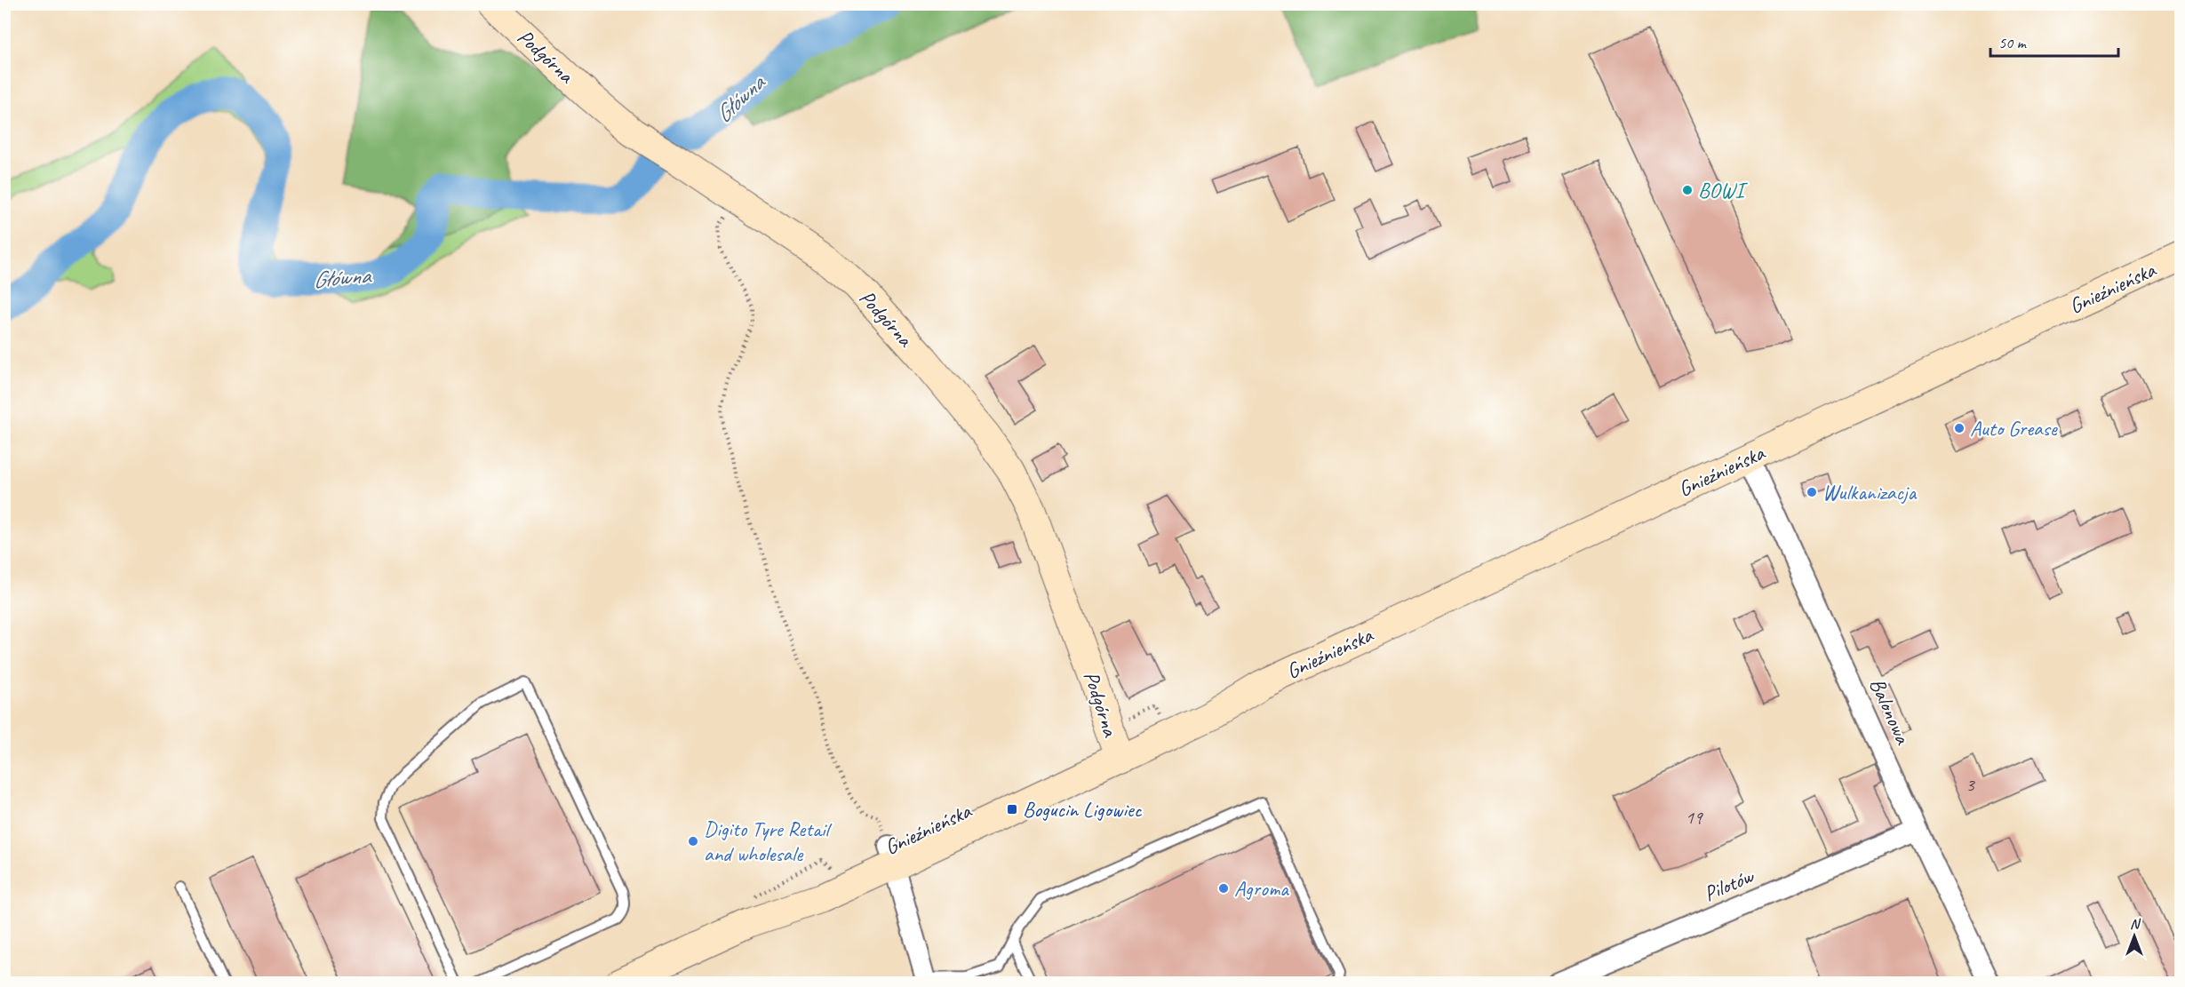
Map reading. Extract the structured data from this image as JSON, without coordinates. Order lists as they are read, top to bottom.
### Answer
{
  "streets": {
    "main road": ["Podgórna", "Gnieźnieńska"],
    "street": ["Balonowa", "Pilotów"]
  },
  "crossings": [
    ["Podgórna", "Gnieźnieńska"],
    ["Gnieźnieńska", "Balonowa"],
    ["Balonowa", "Pilotów"]
  ],
  "water": ["Główna"],
  "places": {
    "other": [
      "BOWI",
      "Auto Grease",
      "Wulkanizacja",
      "Digito Tyre Retail and wholesale",
      "Agroma"
    ],
    "transit": ["Bogucin Ligowiec"]
  },
  "house_numbers": ["3", "19"],
  "scale_bar": "50 m",
  "north": "top"
}
